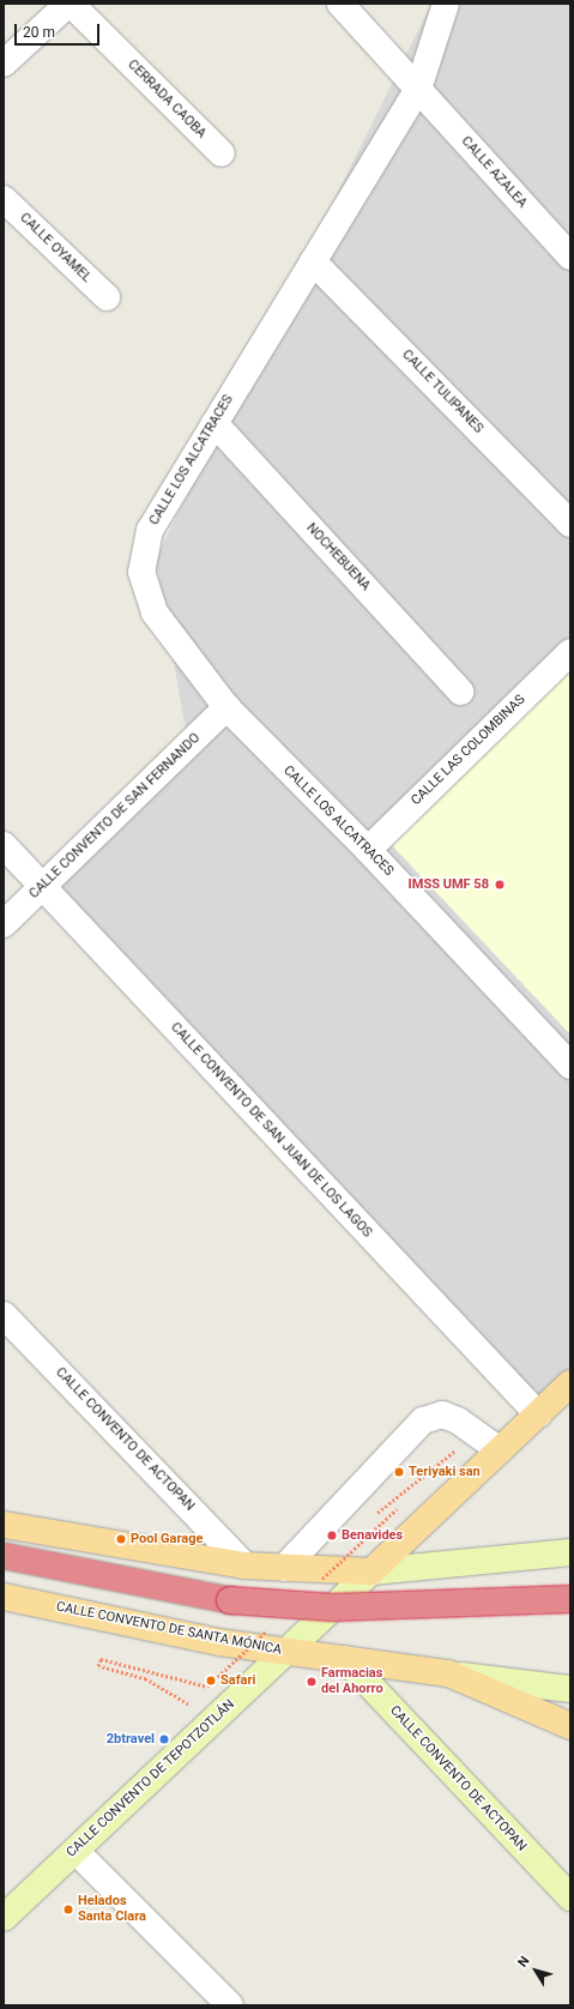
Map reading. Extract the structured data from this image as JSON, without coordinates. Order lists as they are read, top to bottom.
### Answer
{
  "streets": {
    "main road": ["CALLE CONVENTO DE SANTA MÓNICA", "CALLE CONVENTO DE TEPOTZOTLÁN"],
    "street": [
      "CERRADA CAOBA",
      "CALLE AZALEA",
      "CALLE OYAMEL",
      "CALLE TULIPANES",
      "CALLE LOS ALCATRACES",
      "NOCHEBUENA",
      "CALLE LAS COLOMBINAS",
      "CALLE CONVENTO DE SAN FERNANDO",
      "CALLE CONVENTO DE SAN JUAN DE LOS LAGOS",
      "CALLE CONVENTO DE ACTOPAN"
    ]
  },
  "crossings": [
    ["CALLE AZALEA", "CALLE LOS ALCATRACES"],
    ["CALLE TULIPANES", "CALLE LOS ALCATRACES"],
    ["CALLE LOS ALCATRACES", "NOCHEBUENA"],
    ["CALLE LOS ALCATRACES", "CALLE LAS COLOMBINAS"],
    ["CALLE LOS ALCATRACES", "CALLE CONVENTO DE SAN FERNANDO"],
    ["CALLE CONVENTO DE SAN FERNANDO", "CALLE CONVENTO DE SAN JUAN DE LOS LAGOS"],
    ["CALLE CONVENTO DE SAN JUAN DE LOS LAGOS", "CALLE CONVENTO DE TEPOTZOTLÁN"],
    ["CALLE CONVENTO DE ACTOPAN", "CALLE CONVENTO DE SANTA MÓNICA"],
    ["CALLE CONVENTO DE SANTA MÓNICA", "CALLE CONVENTO DE TEPOTZOTLÁN"]
  ],
  "places": [
    "IMSS UMF 58",
    "Teriyaki san",
    "Benavides",
    "Pool Garage",
    "Safari",
    "Farmacias del Ahorro",
    "2btravel",
    "Helados Santa Clara"
  ],
  "scale_bar": "20 m",
  "north": "top left"
}
